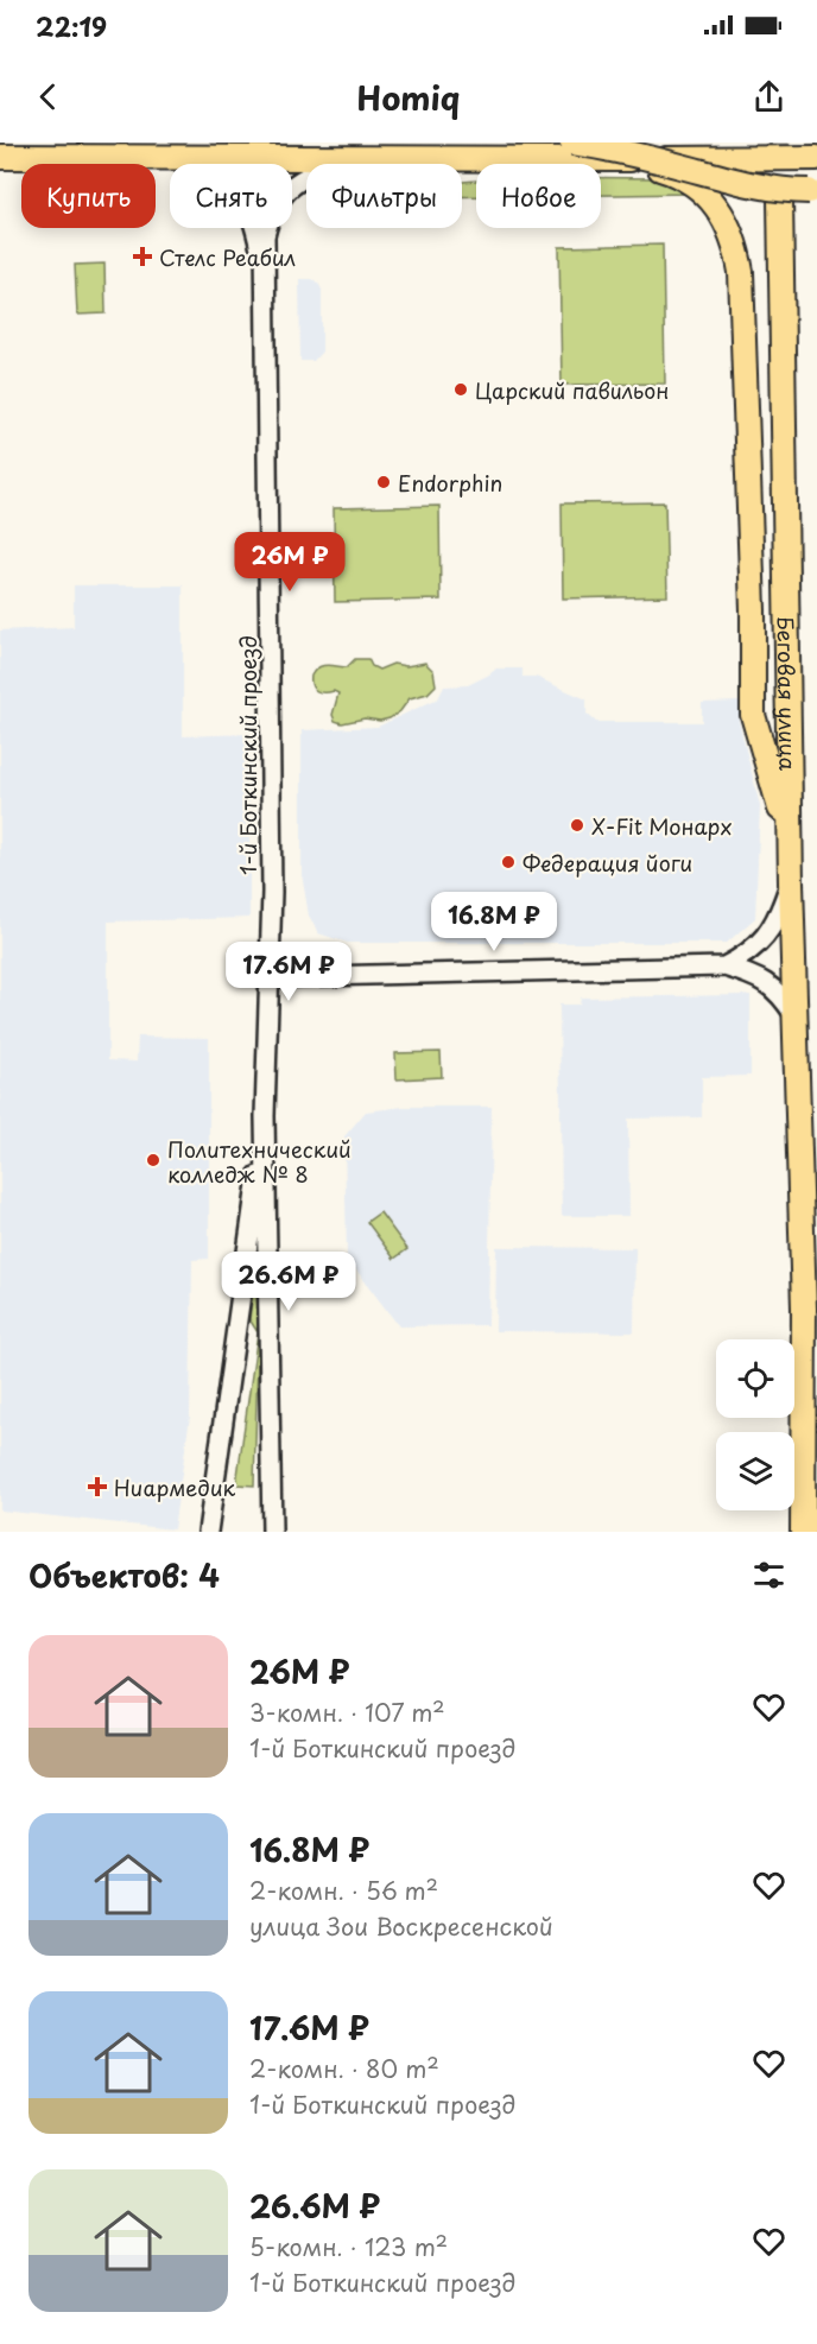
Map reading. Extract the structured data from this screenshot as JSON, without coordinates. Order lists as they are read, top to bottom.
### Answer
{
  "streets": {
    "main road": ["Беговая улица"],
    "street": ["1-й Боткинский проезд"]
  },
  "places": {
    "health": ["Стелс Реабил", "Ниармедик"],
    "other": [
      "Царский павильон",
      "Endorphin",
      "X-Fit Монарх",
      "Федерация йоги",
      "Политехнический колледж № 8"
    ]
  },
  "page": {
    "status": "22:19",
    "header": "Homiq",
    "chip": [
      "Купить",
      "Снять",
      "Фильтры",
      "Новое"
    ],
    "price": [
      "26M ₽",
      "16.8M ₽",
      "17.6M ₽",
      "26.6M ₽"
    ],
    "heading": "Объектов: 4",
    "list": [
      {
        "name": "26M ₽",
        "note": "3-комн. · 107 m² · 1-й Боткинский проезд"
      },
      {
        "name": "16.8M ₽",
        "note": "2-комн. · 56 m² · улица Зои Воскресенской"
      },
      {
        "name": "17.6M ₽",
        "note": "2-комн. · 80 m² · 1-й Боткинский проезд"
      },
      {
        "name": "26.6M ₽",
        "note": "5-комн. · 123 m² · 1-й Боткинский проезд"
      }
    ]
  }
}
